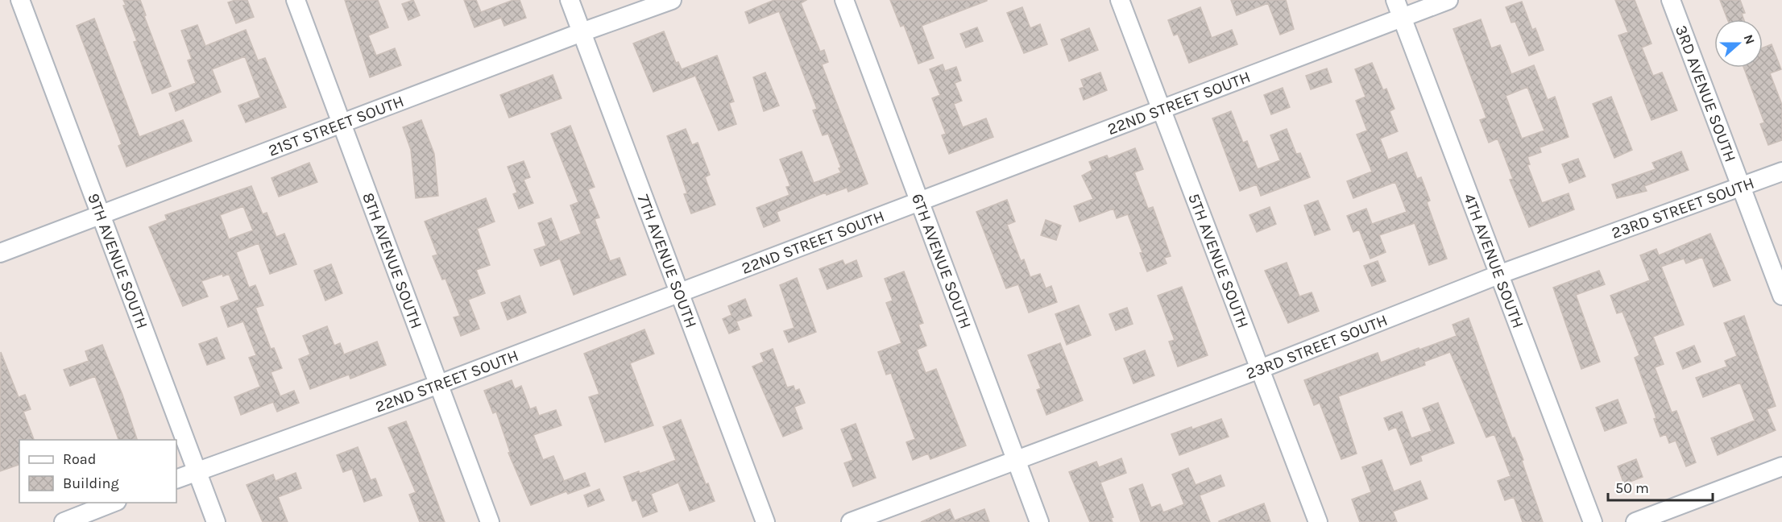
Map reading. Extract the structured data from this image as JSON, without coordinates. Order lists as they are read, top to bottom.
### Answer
{
  "streets": {
    "street": [
      "3RD AVENUE SOUTH",
      "22ND STREET SOUTH",
      "21ST STREET SOUTH",
      "23RD STREET SOUTH",
      "9TH AVENUE SOUTH",
      "8TH AVENUE SOUTH",
      "7TH AVENUE SOUTH",
      "6TH AVENUE SOUTH",
      "5TH AVENUE SOUTH",
      "4TH AVENUE SOUTH"
    ]
  },
  "crossings": [
    ["3RD AVENUE SOUTH", "23RD STREET SOUTH"],
    ["22ND STREET SOUTH", "9TH AVENUE SOUTH"],
    ["22ND STREET SOUTH", "8TH AVENUE SOUTH"],
    ["22ND STREET SOUTH", "7TH AVENUE SOUTH"],
    ["22ND STREET SOUTH", "6TH AVENUE SOUTH"],
    ["22ND STREET SOUTH", "5TH AVENUE SOUTH"],
    ["22ND STREET SOUTH", "4TH AVENUE SOUTH"],
    ["21ST STREET SOUTH", "9TH AVENUE SOUTH"],
    ["21ST STREET SOUTH", "8TH AVENUE SOUTH"],
    ["21ST STREET SOUTH", "7TH AVENUE SOUTH"],
    ["23RD STREET SOUTH", "6TH AVENUE SOUTH"],
    ["23RD STREET SOUTH", "5TH AVENUE SOUTH"],
    ["23RD STREET SOUTH", "4TH AVENUE SOUTH"]
  ],
  "legend": ["Road", "Building"],
  "scale_bar": "50 m",
  "north": "right"
}
